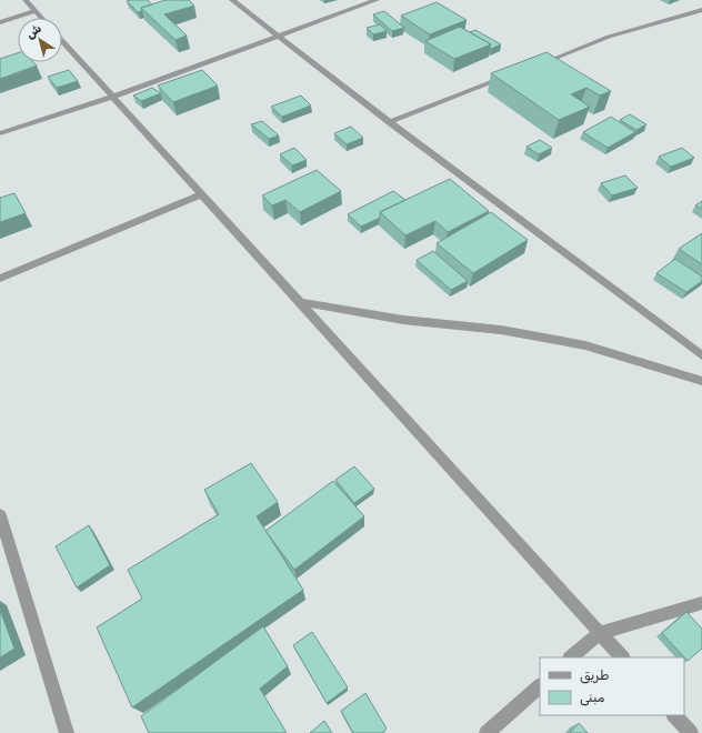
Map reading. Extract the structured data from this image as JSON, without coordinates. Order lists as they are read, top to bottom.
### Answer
{
  "legend": ["طريق", "مبنى"],
  "north": "top left"
}
